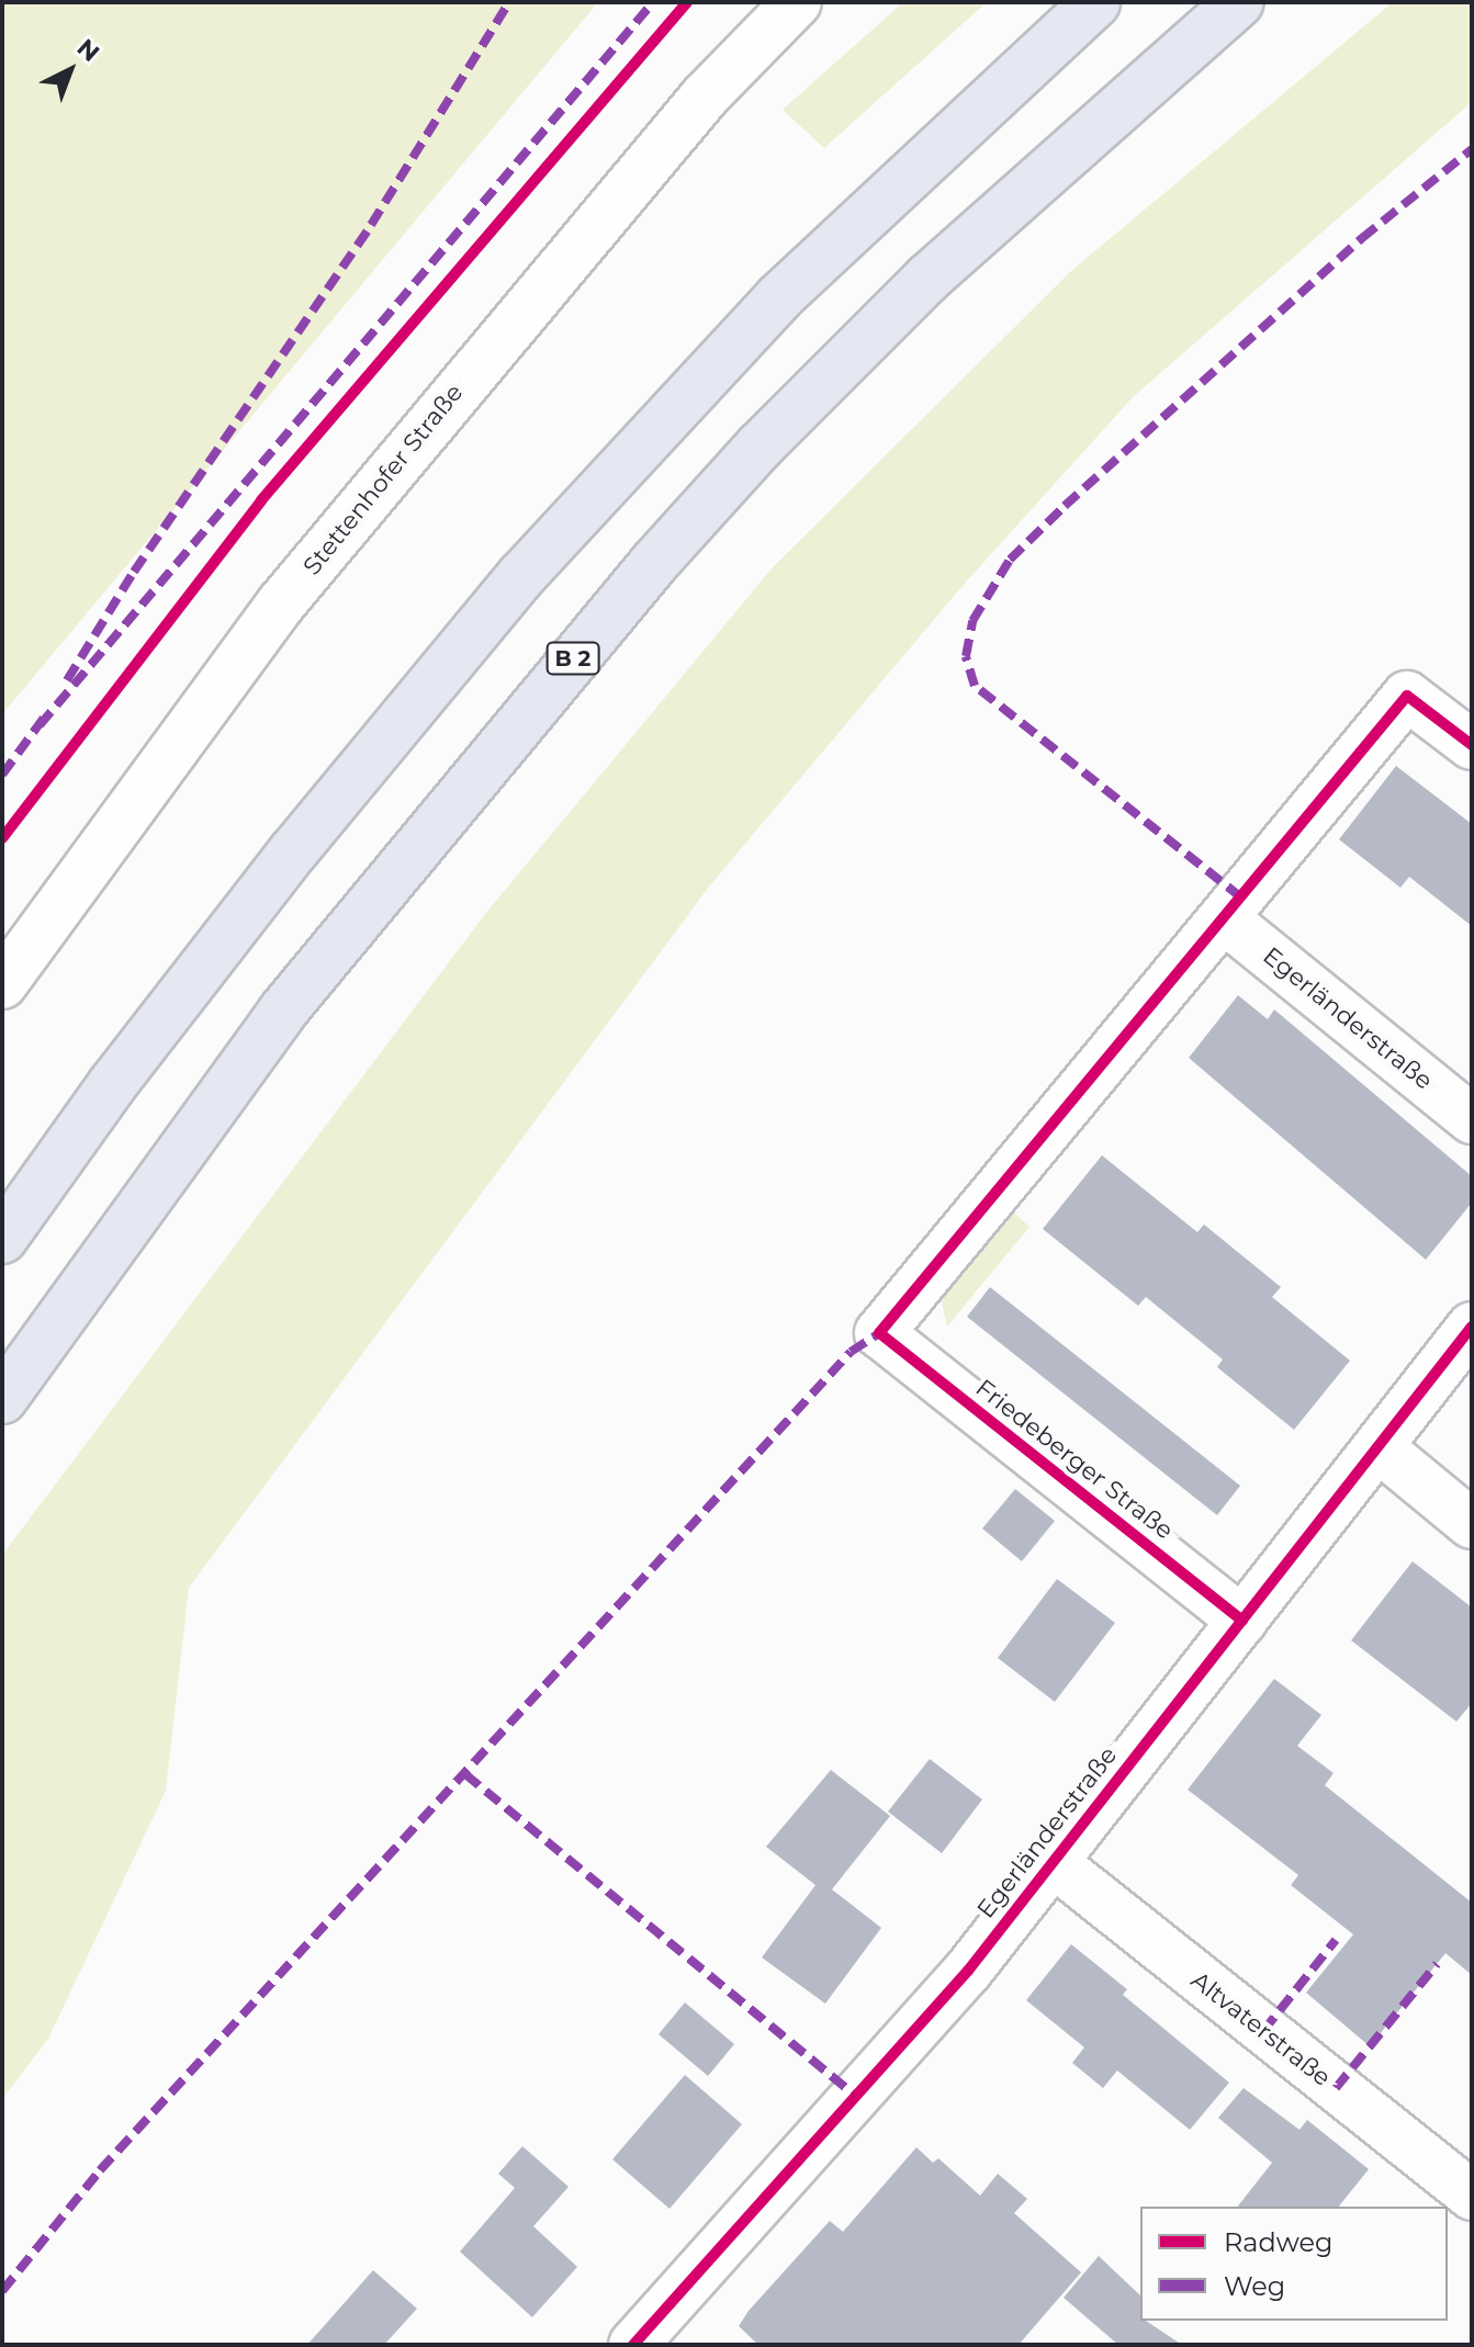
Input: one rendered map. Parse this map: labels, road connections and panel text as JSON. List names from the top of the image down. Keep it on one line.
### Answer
{"streets":{"highway":["B 2"],"street":["Stettenhofer Straße","Egerländerstraße","Friedeberger Straße","Altvaterstraße"]},"crossings":[["Egerländerstraße","Friedeberger Straße"],["Egerländerstraße","Altvaterstraße"]],"legend":["Radweg","Weg"],"north":"top right"}
